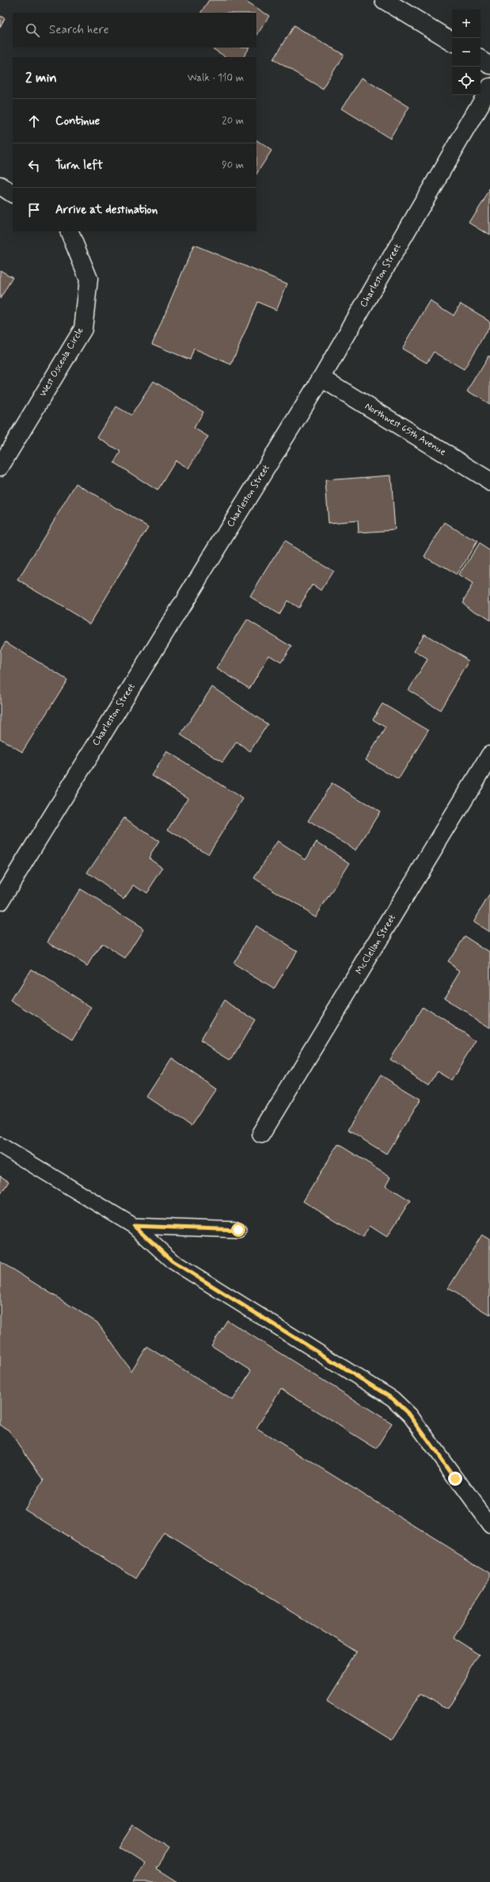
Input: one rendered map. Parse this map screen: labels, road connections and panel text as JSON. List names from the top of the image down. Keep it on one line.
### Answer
{"streets":{"street":["Charleston Street","West Osceola Circle","Northwest 65th Avenue","McClellan Street"]},"crossings":[["Charleston Street","Northwest 65th Avenue"]],"page":{"map_buttons":["+","−"],"search":"Search here","heading":["2 min","Walk · 110 m"],"list":[["Continue","20 m"],["Turn left","90 m"],"Arrive at destination"]}}
